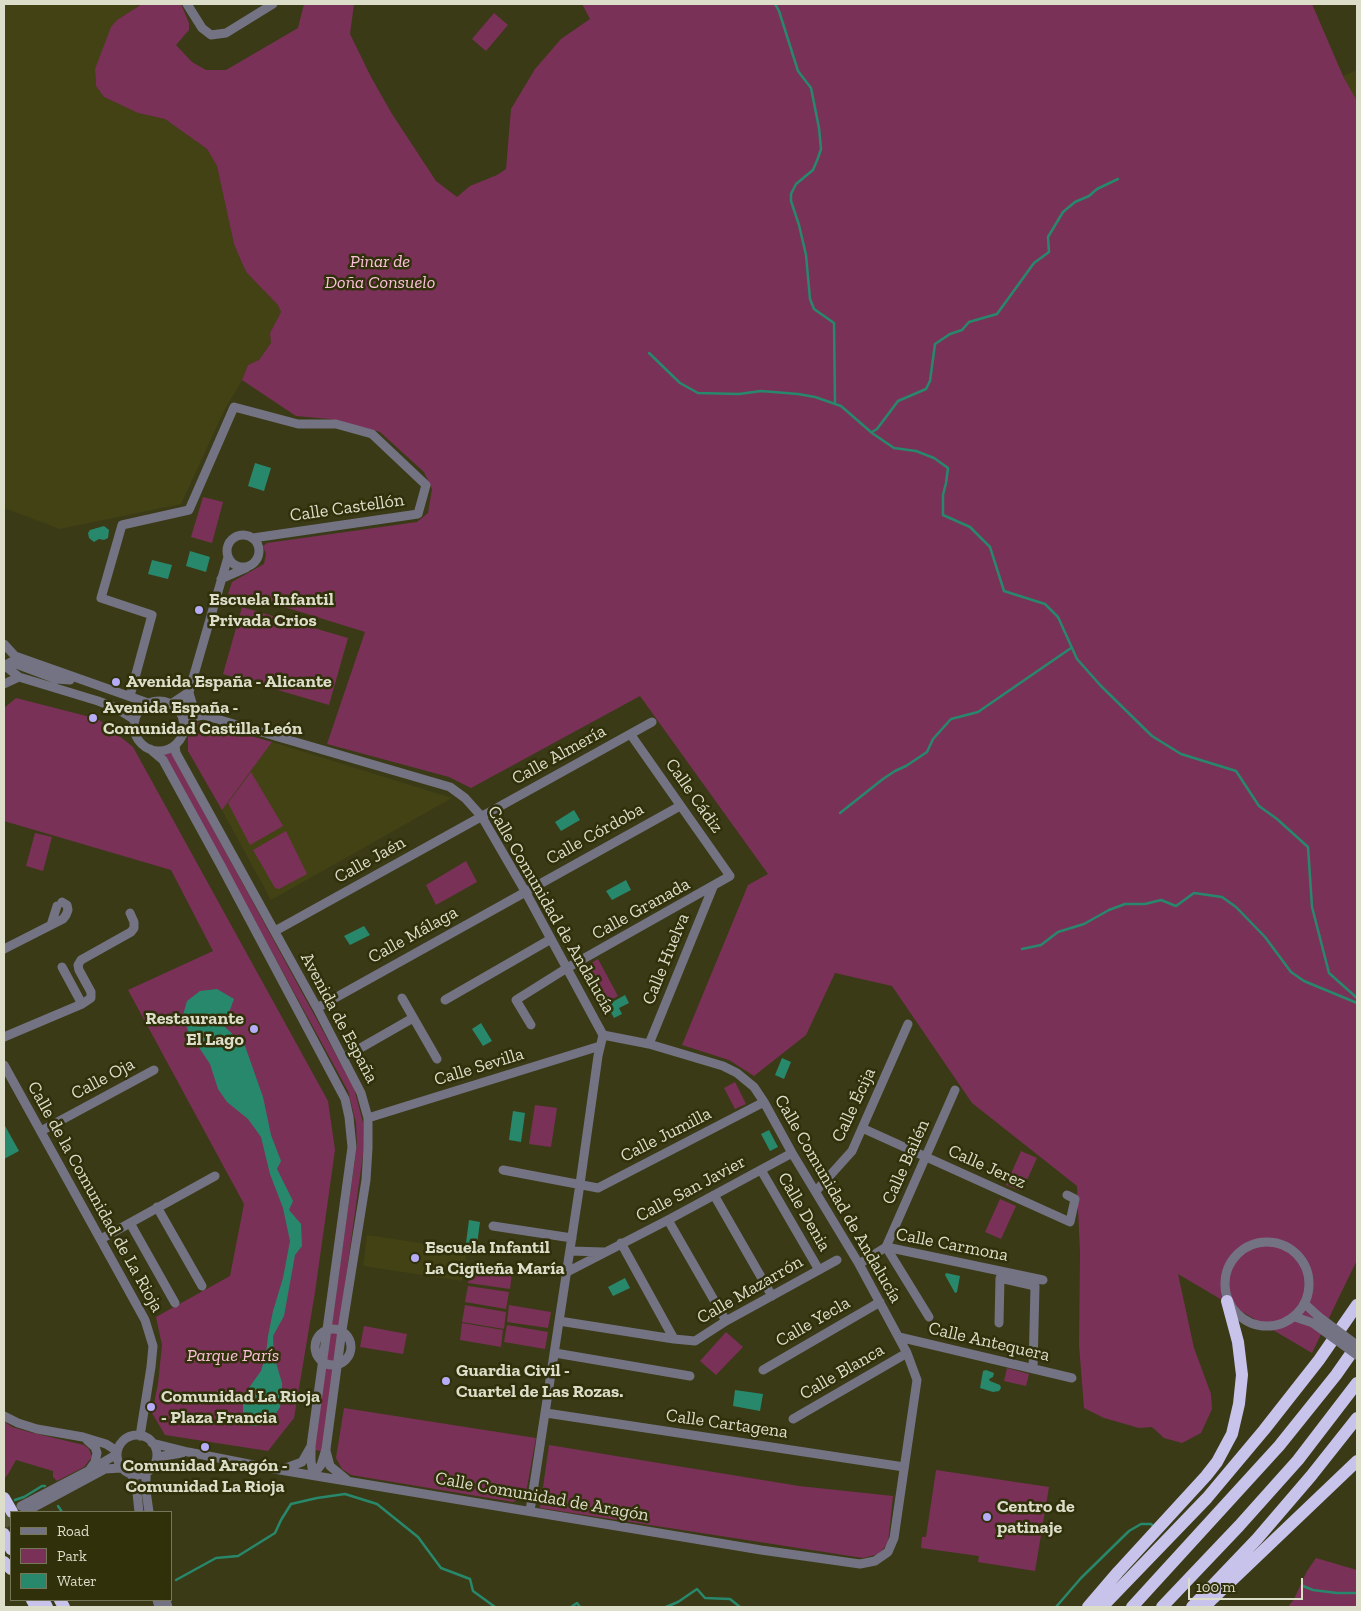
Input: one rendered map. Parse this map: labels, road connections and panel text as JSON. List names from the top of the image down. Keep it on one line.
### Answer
{"streets":{"street":["Calle Castellón","Calle Almería","Calle Cádiz","Calle Córdoba","Calle Jaén","Calle Granada","Calle Comunidad de Andalucía","Calle Málaga","Calle Huelva","Avenida de España","Calle Sevilla","Calle Oja","Calle Écija","Calle Jumilla","Calle Bailén","Calle Jerez","Calle San Javier","Calle de la Comunidad de La Rioja","Calle Denia","Calle Carmona","Calle Mazarrón","Calle Yecla","Calle Antequera","Calle Blanca","Calle Cartagena","Calle Comunidad de Aragón"]},"crossings":[["Calle Almería","Calle Cádiz"],["Calle Almería","Calle Jaén"],["Calle Almería","Calle Comunidad de Andalucía"],["Calle Cádiz","Calle Córdoba"],["Calle Cádiz","Calle Granada"],["Calle Córdoba","Calle Comunidad de Andalucía"],["Calle Córdoba","Calle Málaga"],["Calle Jaén","Calle Comunidad de Andalucía"],["Calle Jaén","Avenida de España"],["Calle Granada","Calle Comunidad de Andalucía"],["Calle Granada","Calle Huelva"],["Calle Comunidad de Andalucía","Calle Málaga"],["Calle Comunidad de Andalucía","Calle Huelva"],["Calle Comunidad de Andalucía","Calle Écija"],["Calle Comunidad de Andalucía","Calle Jumilla"],["Calle Comunidad de Andalucía","Calle San Javier"],["Calle Comunidad de Andalucía","Calle Carmona"],["Calle Comunidad de Andalucía","Calle Yecla"],["Calle Comunidad de Andalucía","Calle Antequera"],["Calle Comunidad de Andalucía","Calle Blanca"],["Calle Comunidad de Andalucía","Calle Cartagena"],["Calle Comunidad de Andalucía","Calle Comunidad de Aragón"],["Calle Málaga","Avenida de España"],["Avenida de España","Calle Sevilla"],["Avenida de España","Calle Comunidad de Aragón"],["Calle Oja","Calle de la Comunidad de La Rioja"],["Calle Écija","Calle Jerez"],["Calle Bailén","Calle Jerez"],["Calle Bailén","Calle Carmona"],["Calle San Javier","Calle Denia"],["Calle de la Comunidad de La Rioja","Calle Comunidad de Aragón"],["Calle Denia","Calle Mazarrón"]],"parks":["Pinar de Doña Consuelo","Parque París"],"places":["Escuela Infantil Privada Crios","Avenida España - Alicante","Avenida España - Comunidad Castilla León","Restaurante El Lago","Escuela Infantil La Cigüeña María","Guardia Civil - Cuartel de Las Rozas.","Comunidad La Rioja - Plaza Francia","Comunidad Aragón - Comunidad La Rioja","Centro de patinaje"],"legend":["Road","Park","Water"],"scale_bar":"100 m"}
